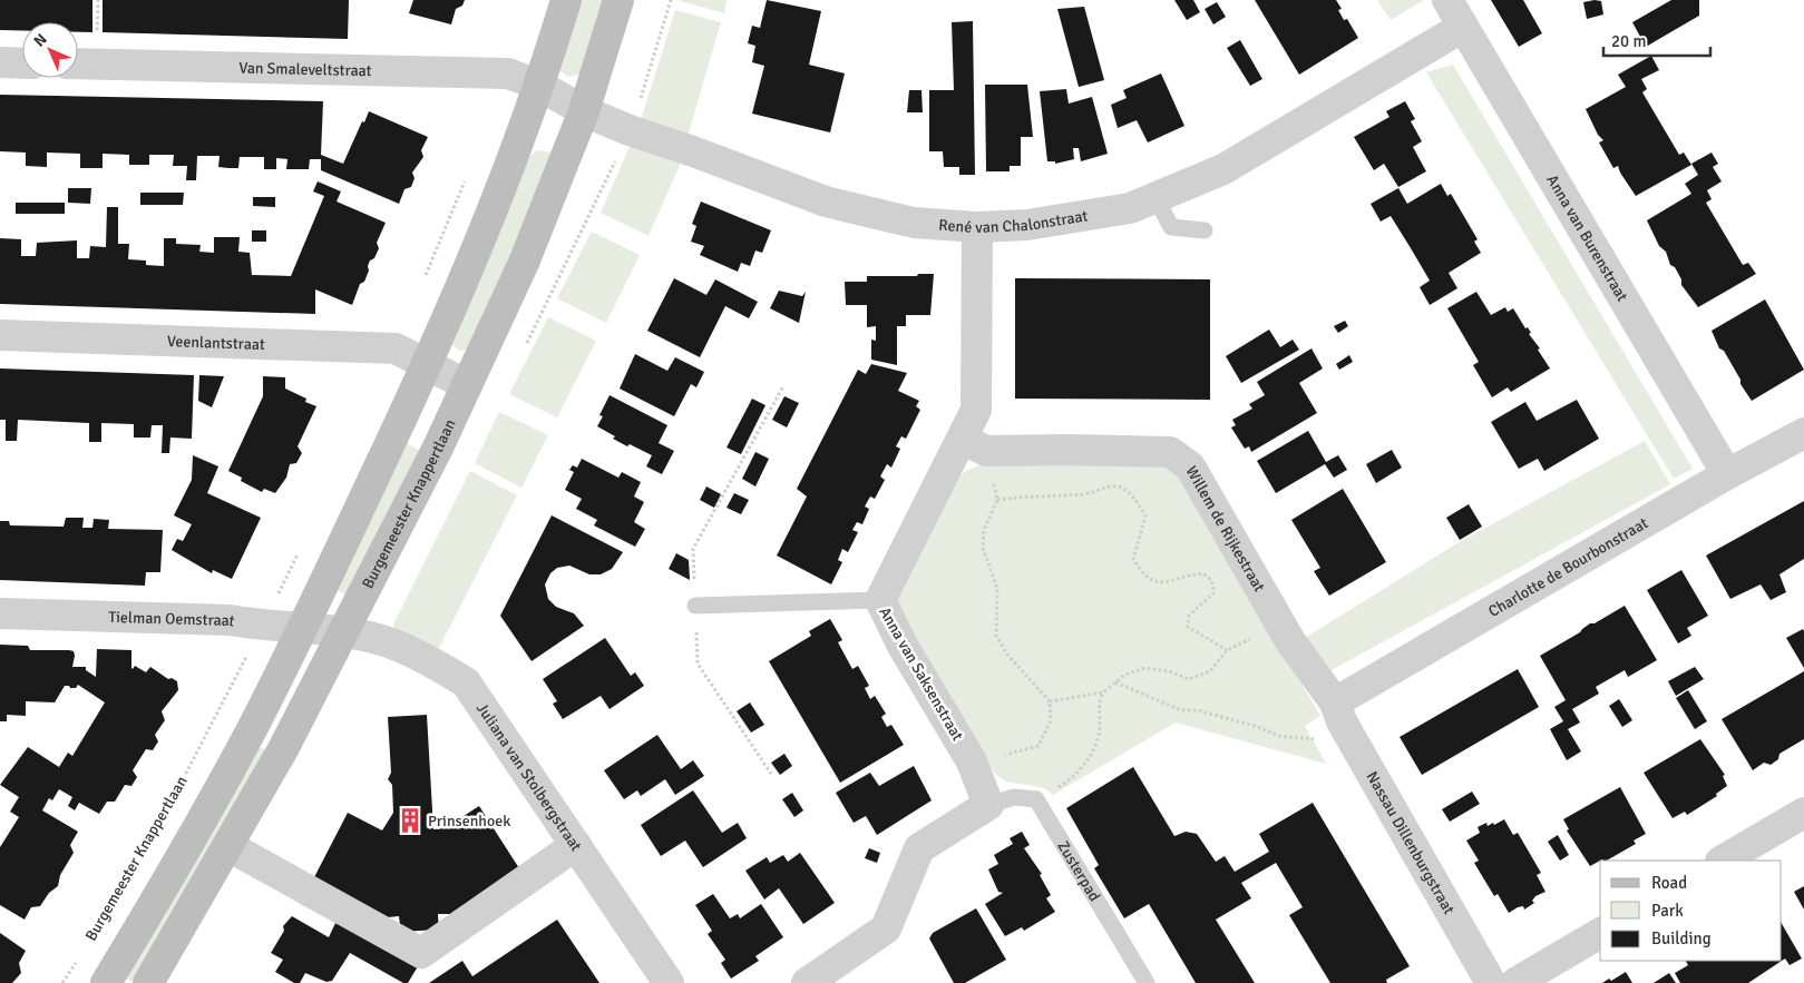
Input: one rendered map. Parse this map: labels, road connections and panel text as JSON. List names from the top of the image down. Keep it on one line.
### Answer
{"streets":{"main road":["Burgemeester Knappertlaan"],"street":["Van Smaleveltstraat","René van Chalonstraat","Anna van Burenstraat","Veenlantstraat","Willem de Rijkestraat","Charlotte de Bourbonstraat","Tielman Oemstraat","Anna van Saksenstraat","Juliana van Stolbergstraat","Nassau Dillenburgstraat"],"lane":["Zusterpad"]},"crossings":[["Van Smaleveltstraat","René van Chalonstraat"],["René van Chalonstraat","Anna van Burenstraat"],["René van Chalonstraat","Burgemeester Knappertlaan"],["René van Chalonstraat","Anna van Saksenstraat"],["Anna van Burenstraat","Charlotte de Bourbonstraat"],["Burgemeester Knappertlaan","Tielman Oemstraat"],["Burgemeester Knappertlaan","Juliana van Stolbergstraat"],["Willem de Rijkestraat","Charlotte de Bourbonstraat"],["Willem de Rijkestraat","Anna van Saksenstraat"],["Willem de Rijkestraat","Nassau Dillenburgstraat"],["Charlotte de Bourbonstraat","Nassau Dillenburgstraat"],["Tielman Oemstraat","Juliana van Stolbergstraat"]],"places":{"building":["Prinsenhoek"]},"legend":["Road","Park","Building"],"scale_bar":"20 m","north":"top left"}
